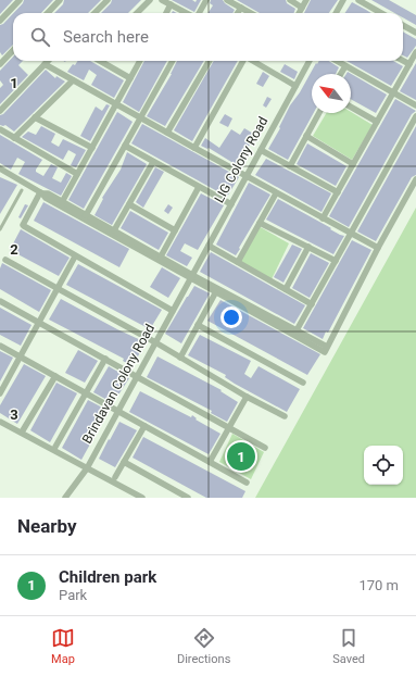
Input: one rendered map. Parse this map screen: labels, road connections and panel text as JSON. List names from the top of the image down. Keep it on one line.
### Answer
{"streets":{"street":["LIG Colony Road","Brindavan Colony Road"]},"crossings":[["LIG Colony Road","Brindavan Colony Road"]],"north":"top left","page":{"search":"Search here","pins":"1","heading":"Nearby","list":[{"mark":"1","name":"Children park","note":"Park","value":"170 m"}],"nav":["Map","Directions","Saved"]},"grid":{"rows":["1","2","3"]}}
